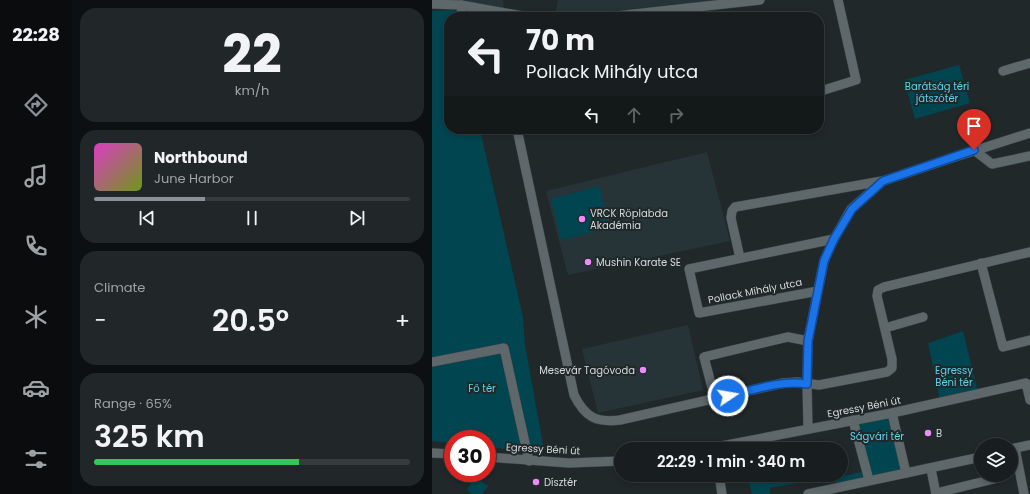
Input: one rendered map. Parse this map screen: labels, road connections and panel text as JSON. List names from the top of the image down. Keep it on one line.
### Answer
{"streets":{"street":["Pollack Mihály utca","Egressy Béni út"]},"parks":["Barátság téri játszótér","Egressy Béni tér","Fő tér","Ságvári tér"],"places":["VRCK Röplabda Akadémia","Mushin Karate SE","Mesevár Tagóvoda","B","Dísztér"],"page":{"tabs":"22:28","tile":[["22","km/h"],"Climate",["Range · 65%","325 km"]],"turn":["70 m","Pollack Mihály utca"],"song":["Northbound","June Harbor"],"heat":["−","20.5°","+"],"limit":"30","trip":"22:29 · 1 min · 340 m"}}
